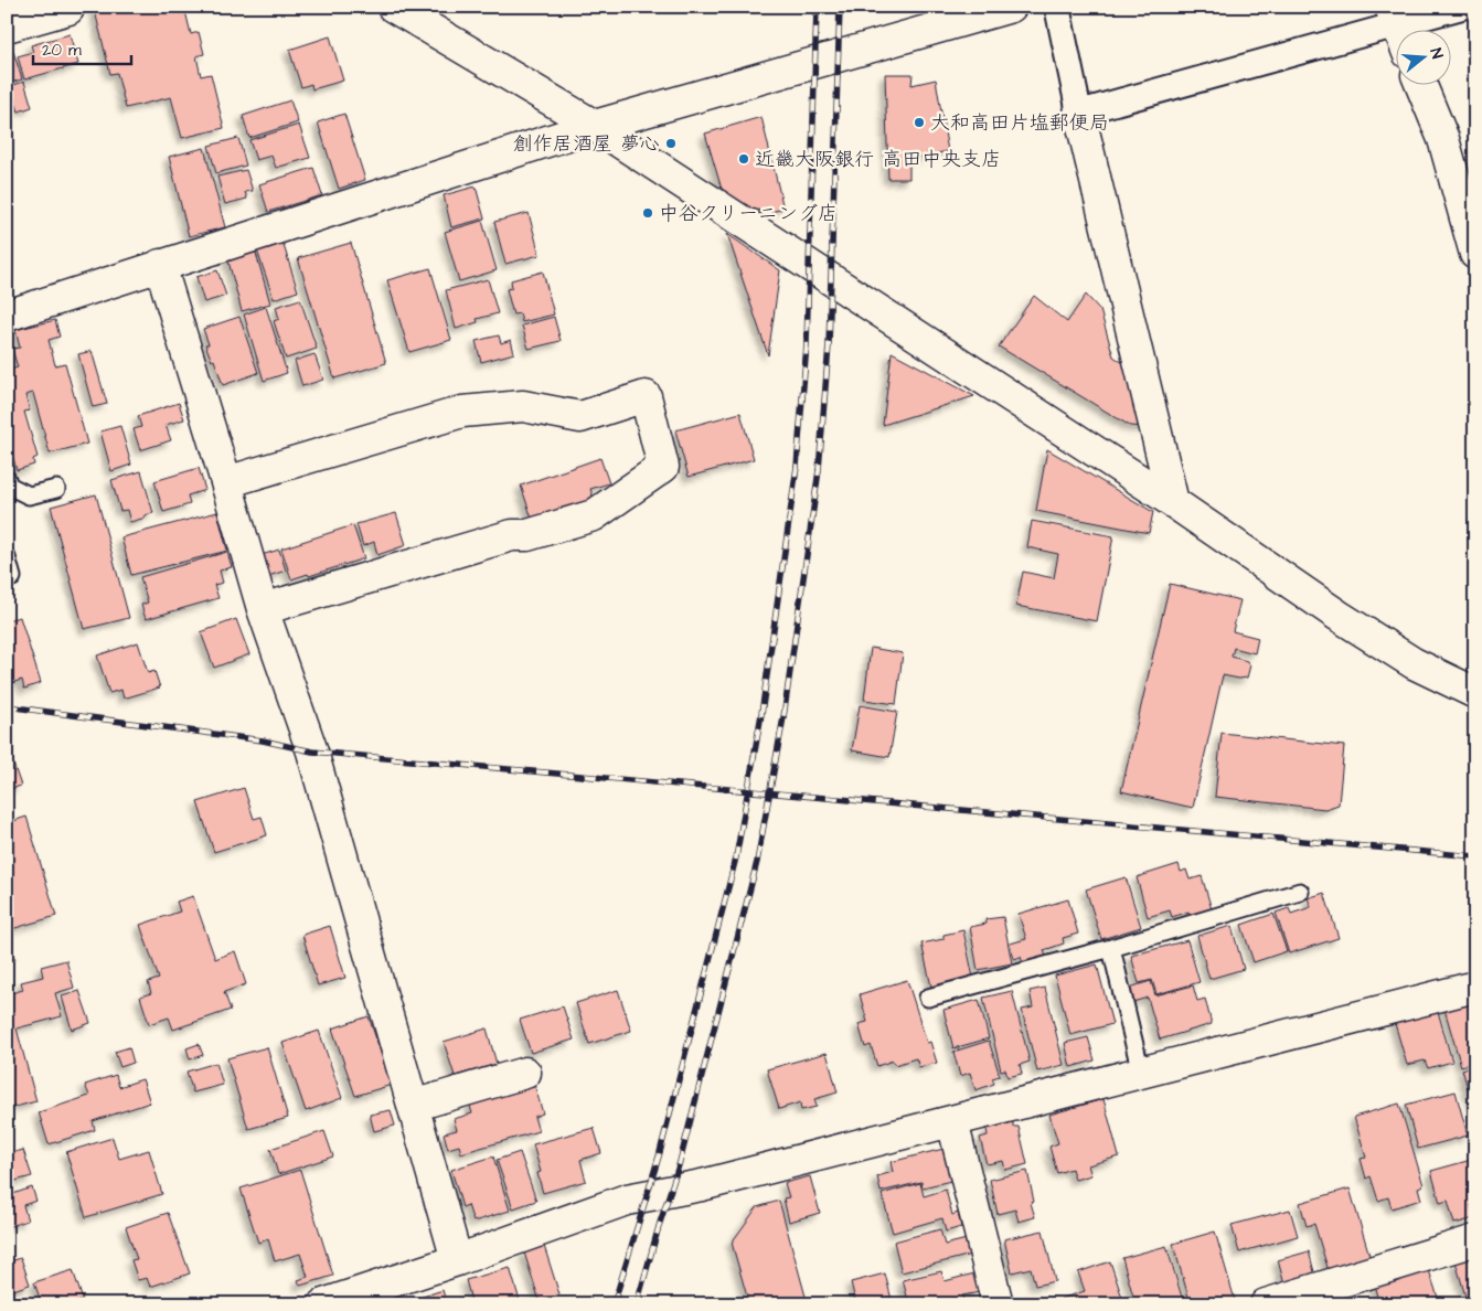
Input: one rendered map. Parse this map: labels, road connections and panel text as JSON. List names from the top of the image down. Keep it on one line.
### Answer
{"places":["大和高田片塩郵便局","創作居酒屋 夢心","近畿大阪銀行 高田中央支店","中谷クリーニング店"],"scale_bar":"20 m","north":"right"}
